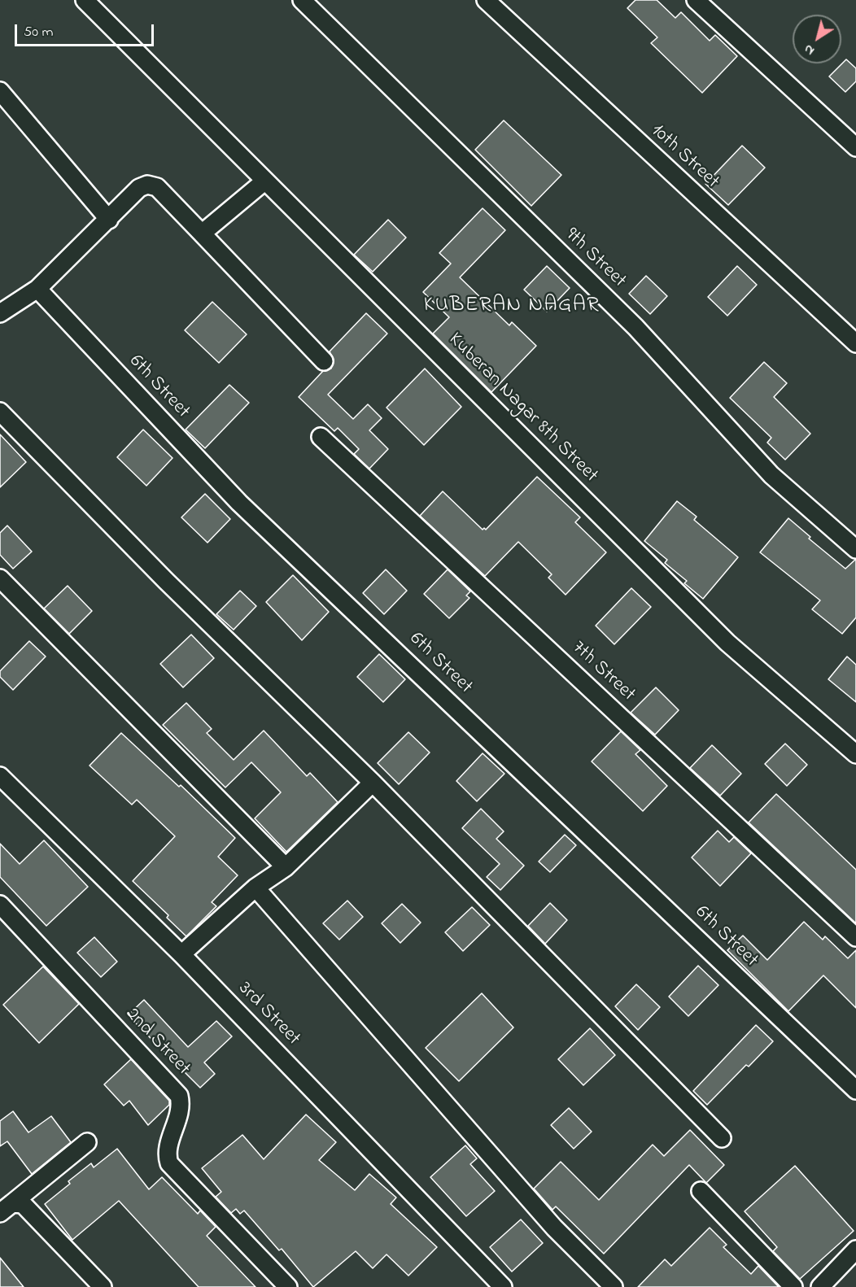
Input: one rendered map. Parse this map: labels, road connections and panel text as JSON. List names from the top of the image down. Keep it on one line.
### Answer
{"streets":{"street":["10th Street","9th Street","6th Street","Kuberan Nagar 8th Street","7th Street","3rd Street","2nd Street"]},"districts":["KUBERAN NAGAR"],"scale_bar":"50 m","north":"bottom left"}
